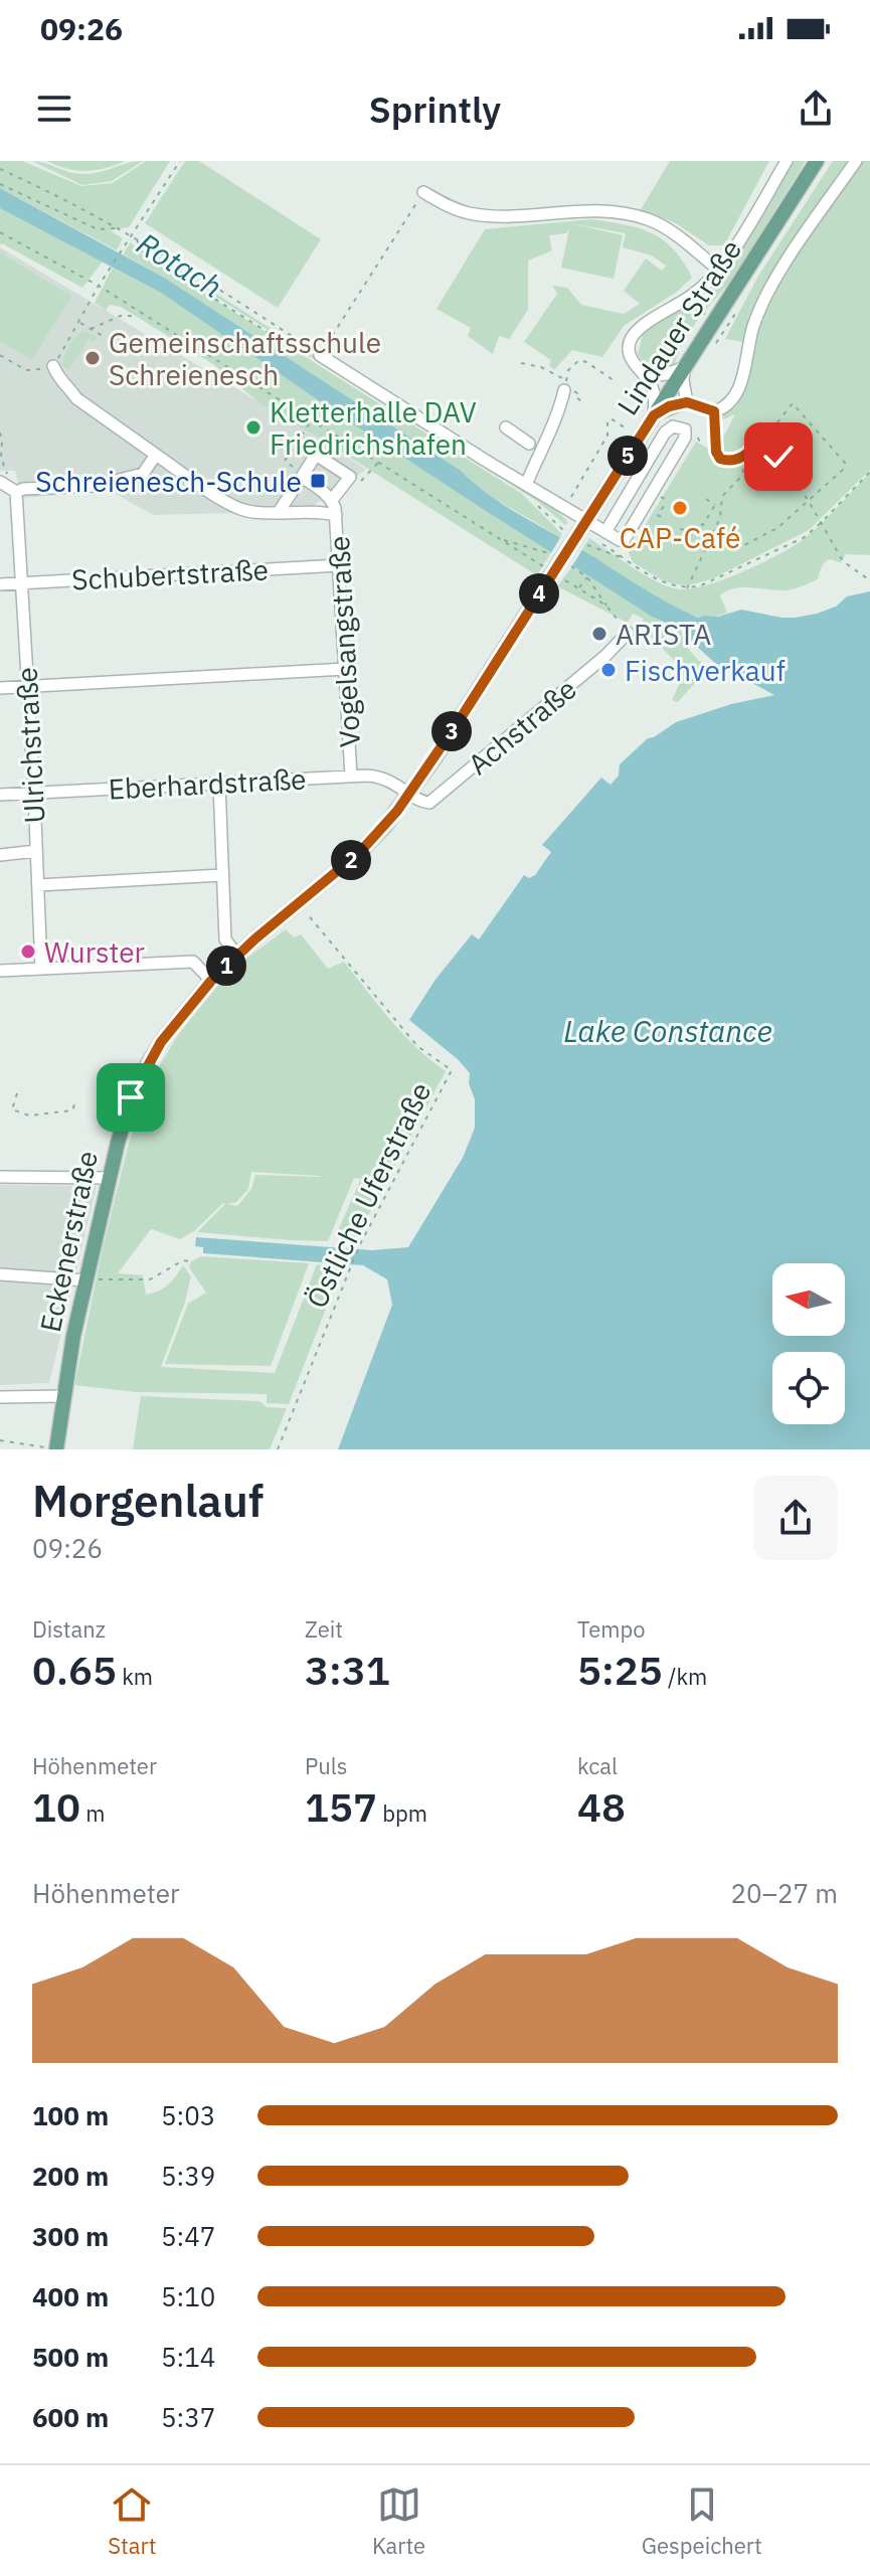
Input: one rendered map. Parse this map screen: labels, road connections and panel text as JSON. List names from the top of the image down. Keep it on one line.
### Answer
{"streets":{"main road":["Lindauer Straße","Eckenerstraße"],"street":["Schubertstraße","Vogelsangstraße","Achstraße","Ulrichstraße","Eberhardstraße"],"path":["Östliche Uferstraße"]},"crossings":[["Lindauer Straße","Eckenerstraße"],["Schubertstraße","Vogelsangstraße"],["Schubertstraße","Ulrichstraße"],["Vogelsangstraße","Eberhardstraße"],["Achstraße","Eberhardstraße"],["Achstraße","Eckenerstraße"],["Ulrichstraße","Eberhardstraße"],["Eberhardstraße","Eckenerstraße"]],"water":["Rotach","Lake Constance"],"places":{"other":["Gemeinschaftsschule Schreienesch","Kletterhalle DAV Friedrichshafen","CAP-Café","ARISTA","Fischverkauf","Wurster"],"transit":["Schreienesch-Schule"]},"north":"left","page":{"status":"09:26","header":"Sprintly","pins":["5","4","3","2","1"],"heading":["Morgenlauf","09:26"],"stats":[["Distanz","0.65 km"],["Zeit","3:31"],["Tempo","5:25 /km"],["Höhenmeter","10 m"],["Puls","157 bpm"],["kcal","48"]],"chart":["Höhenmeter","20–27 m"],"list":[{"name":"100 m","note":"5:03"},{"name":"200 m","note":"5:39"},{"name":"300 m","note":"5:47"},{"name":"400 m","note":"5:10"},{"name":"500 m","note":"5:14"},{"name":"600 m","note":"5:37"}],"tabs":["Start","Karte","Gespeichert"]}}
